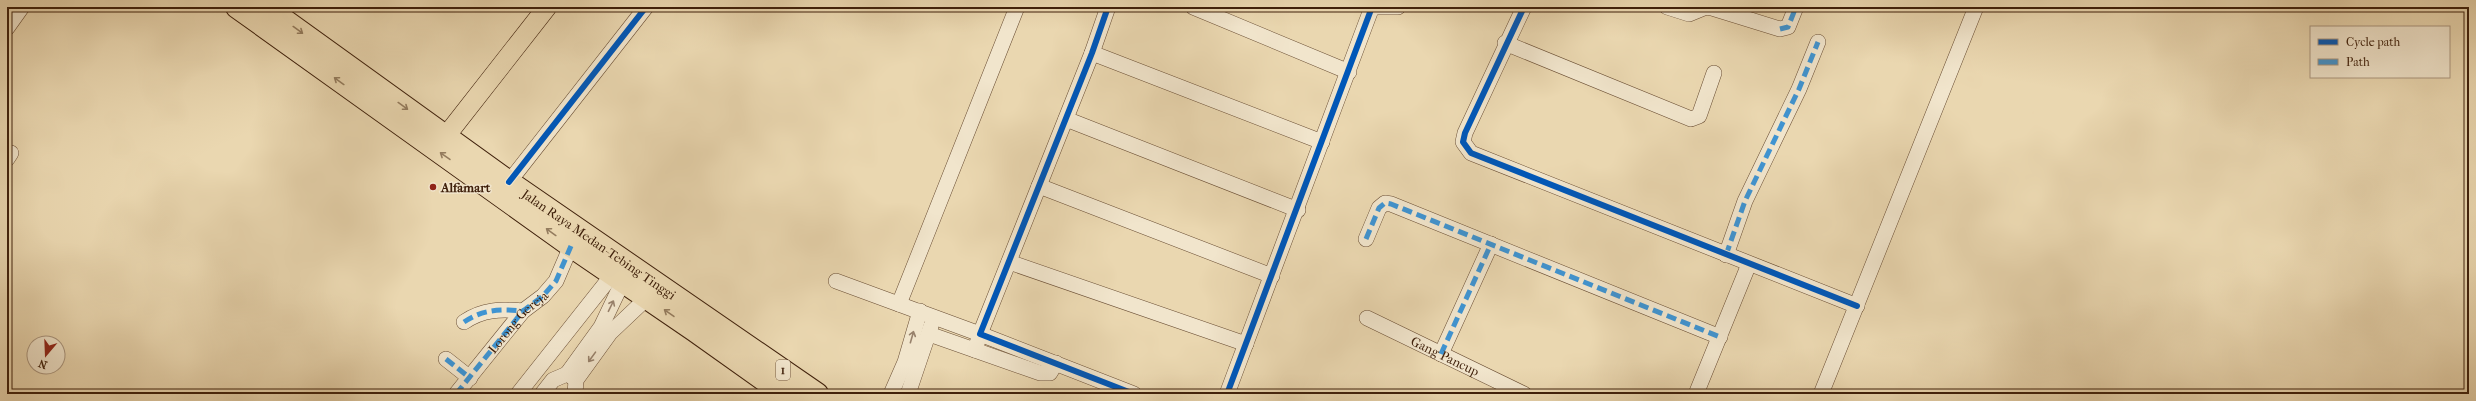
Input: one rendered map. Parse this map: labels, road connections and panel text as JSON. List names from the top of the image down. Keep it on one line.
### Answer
{"streets":{"highway":["Jalan Raya Medan-Tebing Tinggi","1"],"street":["Lorong Gereja","Gang Pancup"]},"crossings":[["Jalan Raya Medan-Tebing Tinggi","Lorong Gereja"]],"places":["Alfamart"],"legend":["Cycle path","Path"],"north":"bottom"}
